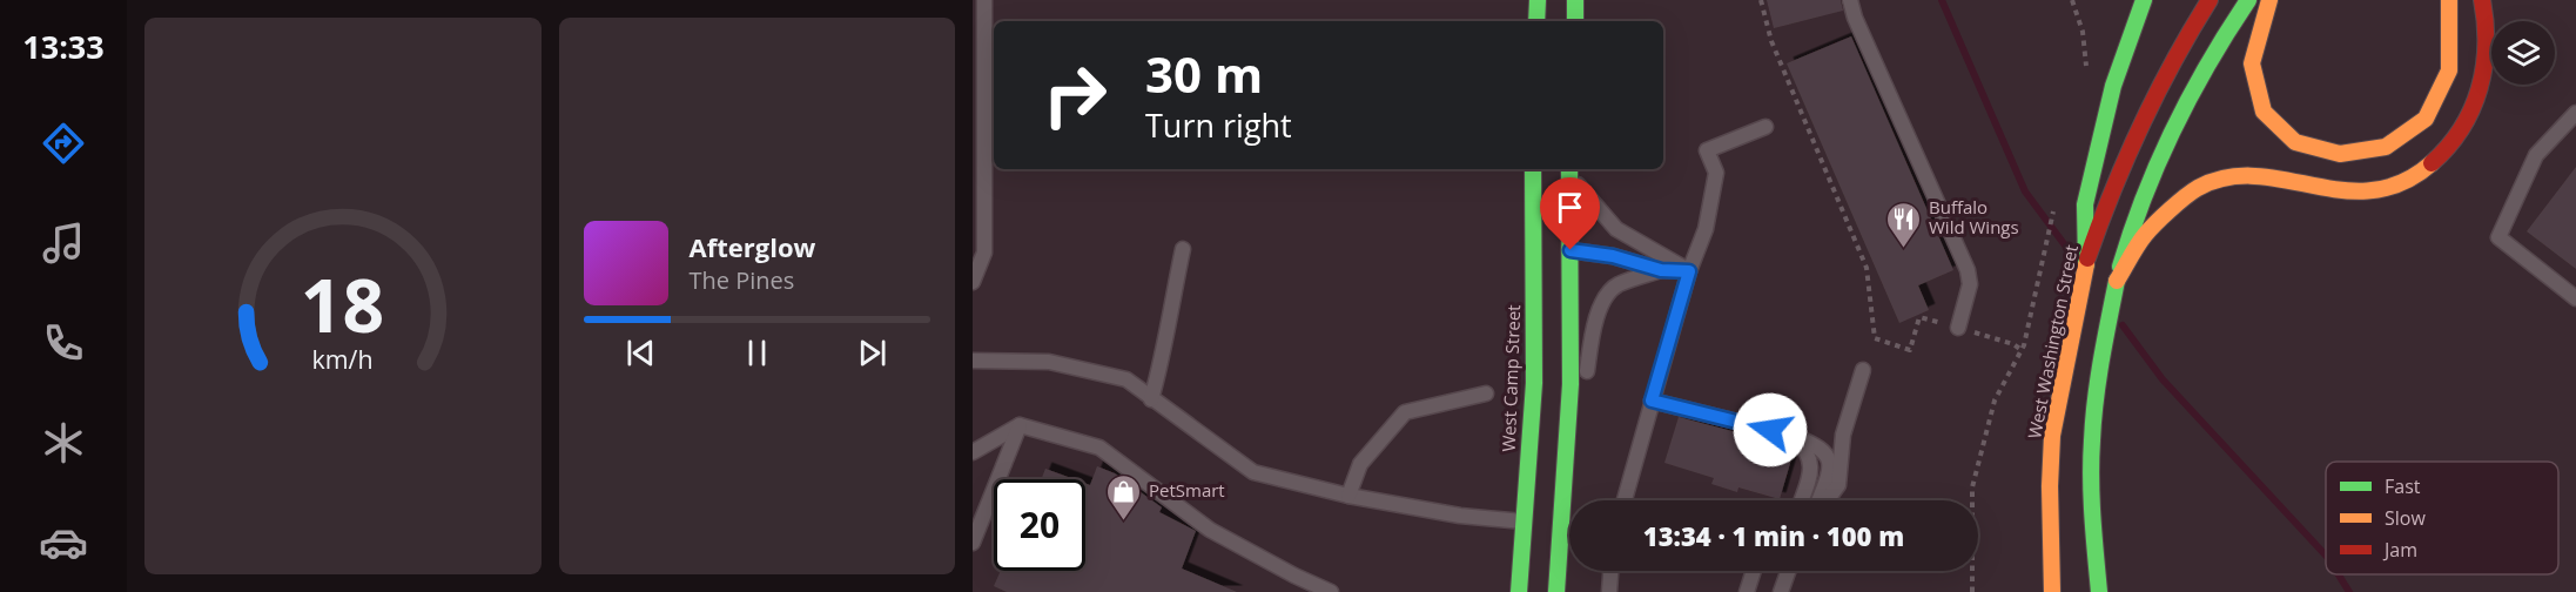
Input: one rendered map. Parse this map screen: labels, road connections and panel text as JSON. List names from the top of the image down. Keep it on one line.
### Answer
{"streets":{"main road":["West Washington Street","West Camp Street"]},"places":{"restaurant":["Buffalo Wild Wings"],"shop":["PetSmart"]},"legend":["Fast","Slow","Jam"],"page":{"tabs":"13:33","turn":["30 m","Turn right"],"song":["Afterglow","The Pines"],"limit":"20","trip":"13:34 · 1 min · 100 m","gauge":["18","km/h"]}}
